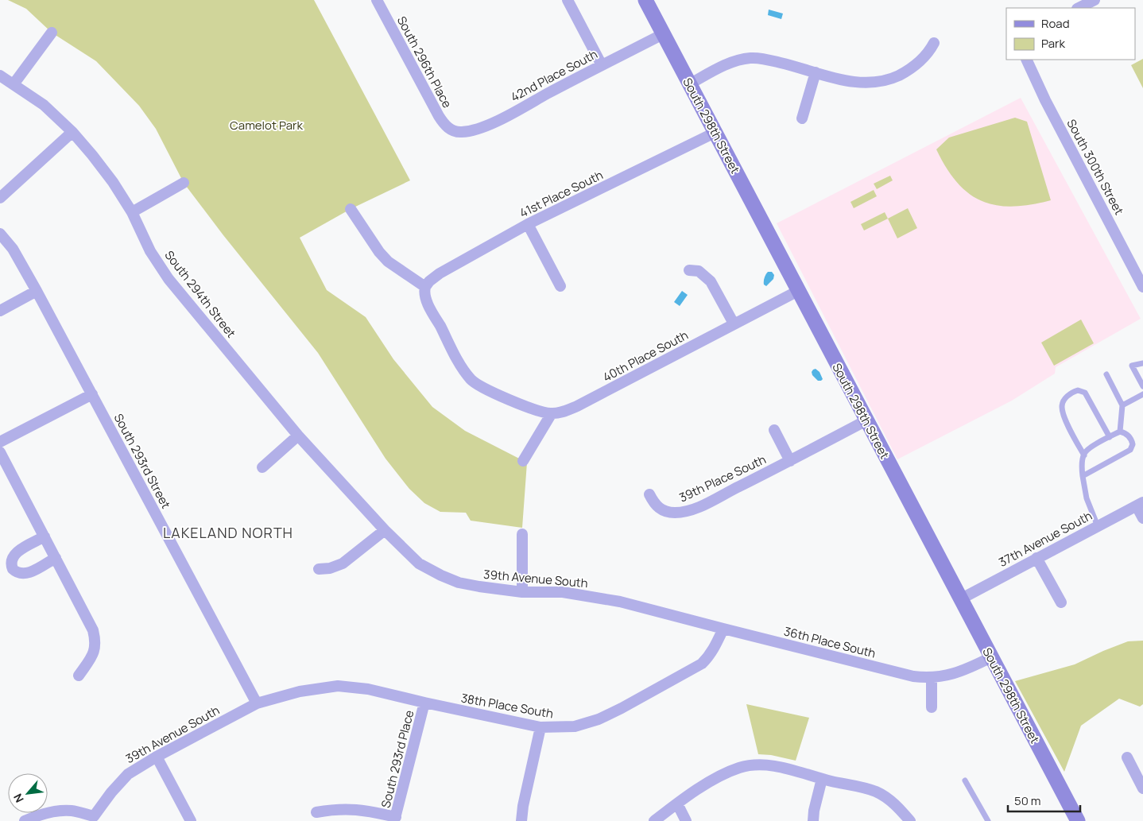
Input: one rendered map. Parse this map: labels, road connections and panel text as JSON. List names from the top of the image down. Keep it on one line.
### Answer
{"streets":{"street":["South 296th Place","42nd Place South","South 298th Street","South 300th Street","41st Place South","South 294th Street","40th Place South","South 293rd Street","39th Place South","37th Avenue South","39th Avenue South","36th Place South","38th Place South","South 293rd Place"]},"crossings":[["South 296th Place","42nd Place South"],["42nd Place South","South 298th Street"],["South 298th Street","41st Place South"],["South 298th Street","40th Place South"],["South 298th Street","39th Place South"],["South 298th Street","37th Avenue South"],["South 298th Street","36th Place South"],["South 294th Street","39th Avenue South"],["South 293rd Street","39th Avenue South"],["South 293rd Street","38th Place South"],["39th Avenue South","36th Place South"],["39th Avenue South","38th Place South"],["36th Place South","38th Place South"],["38th Place South","South 293rd Place"]],"districts":["LAKELAND NORTH"],"parks":["Camelot Park"],"legend":["Road","Park"],"scale_bar":"50 m","north":"bottom left"}
